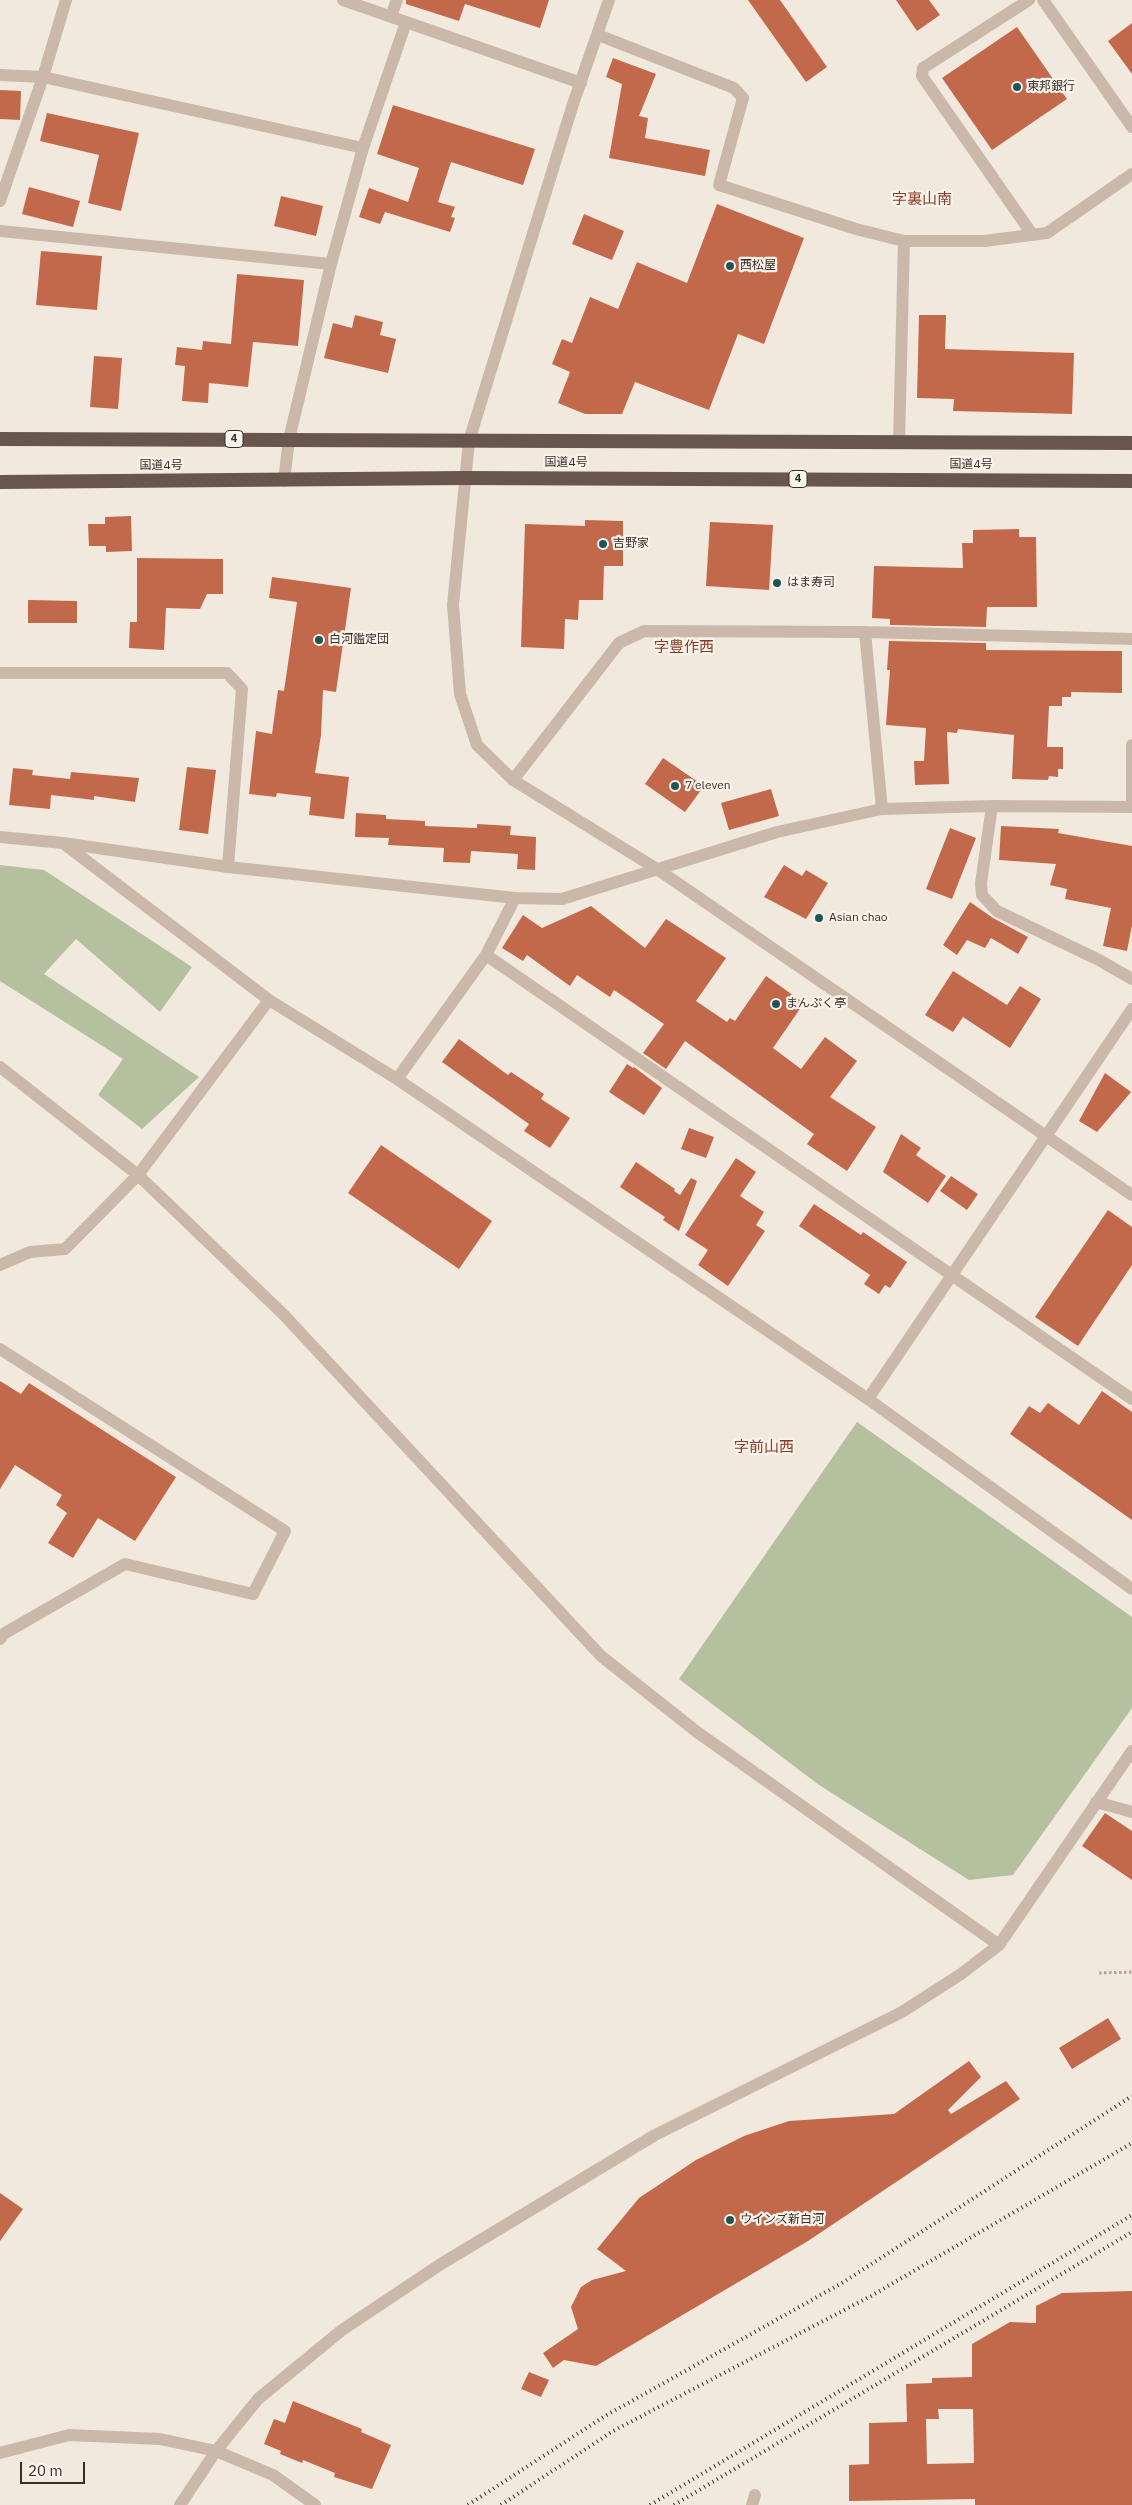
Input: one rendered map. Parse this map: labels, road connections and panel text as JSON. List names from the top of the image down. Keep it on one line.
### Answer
{"streets":{"highway":["4","国道4号"]},"districts":["字裏山南","字豊作西","字前山西"],"places":["東邦銀行","西松屋","吉野家","はま寿司","白河鑑定団","7 eleven","Asian chao","まんぷく亭","ウインズ新白河"],"scale_bar":"20 m"}
